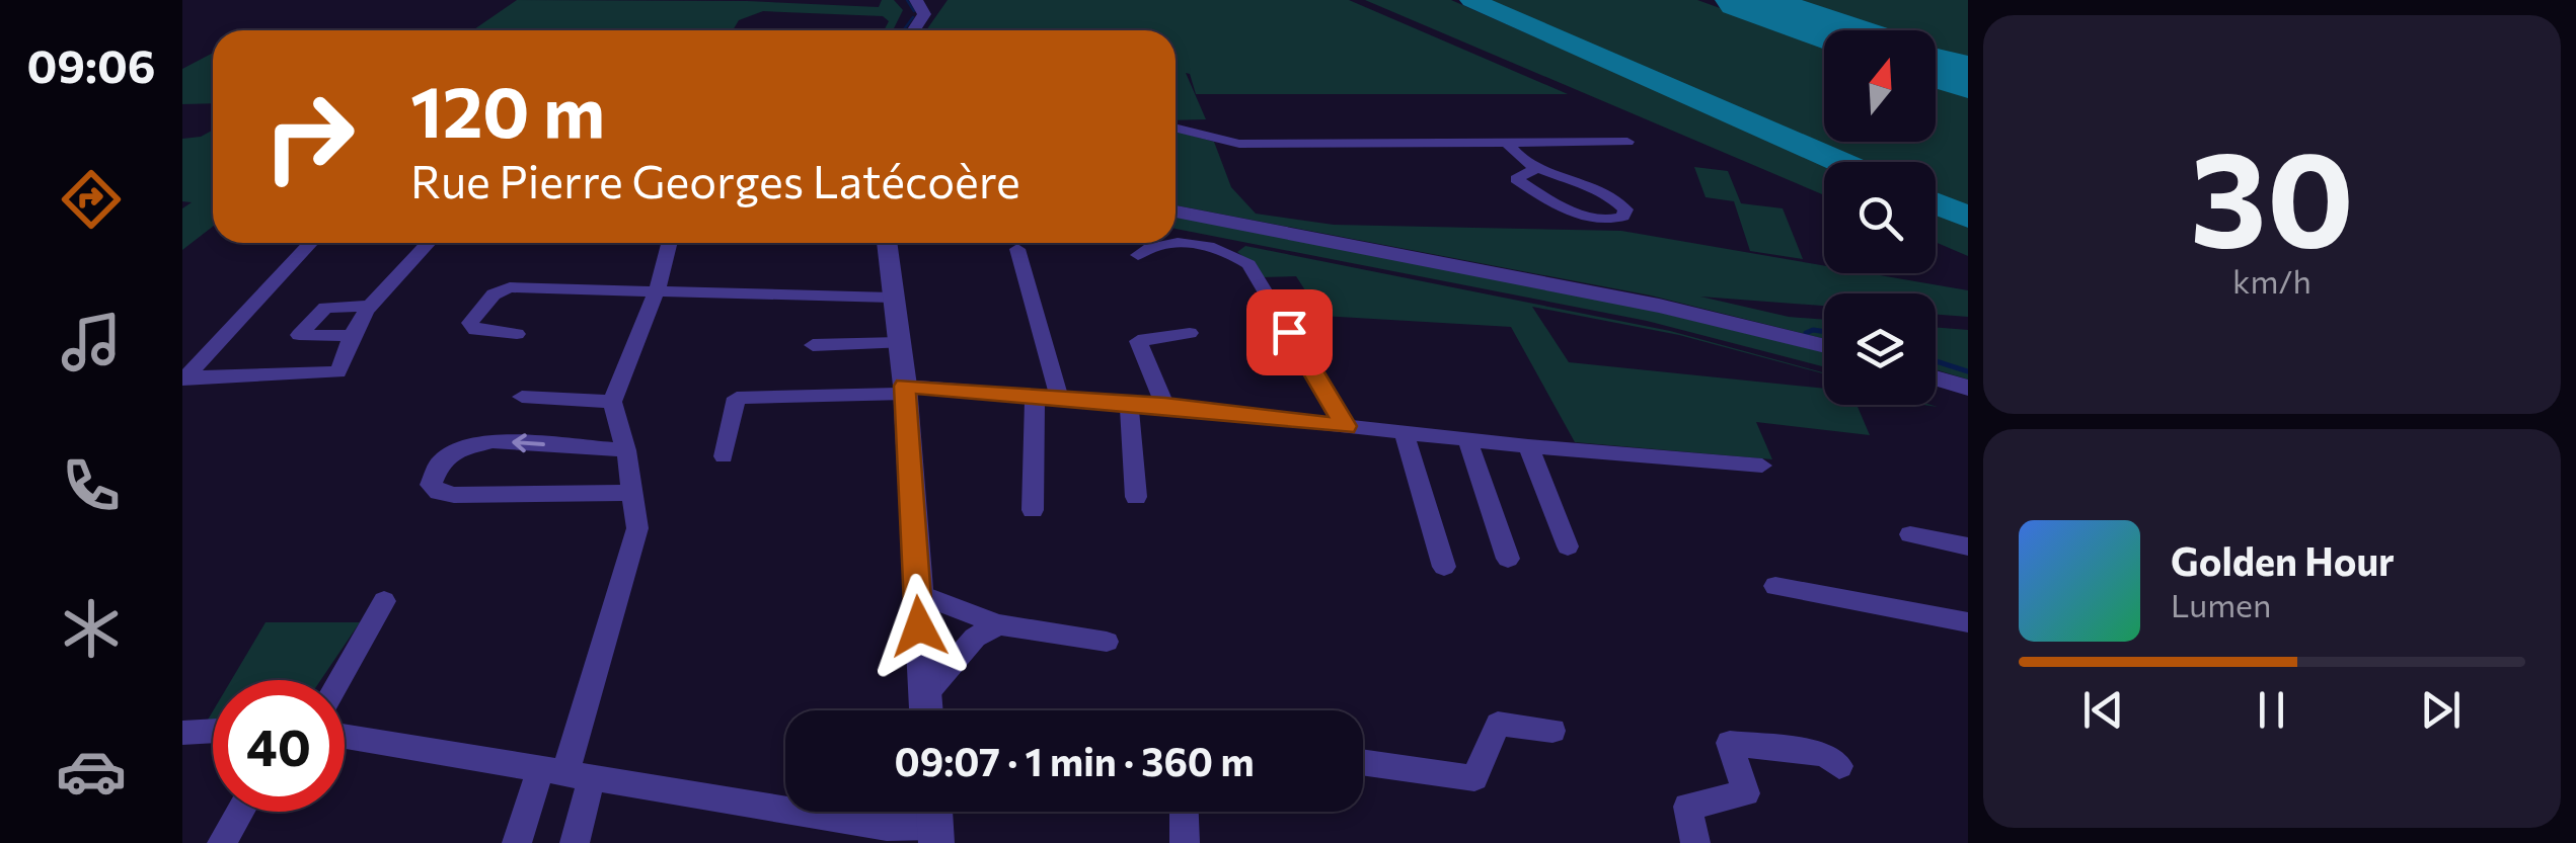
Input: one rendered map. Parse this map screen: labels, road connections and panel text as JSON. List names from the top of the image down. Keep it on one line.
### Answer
{"north":"top","page":{"tabs":"09:06","tile":["30","km/h"],"turn":["120 m","Rue Pierre Georges Latécoère"],"song":["Golden Hour","Lumen"],"limit":"40","trip":"09:07 · 1 min · 360 m"}}
